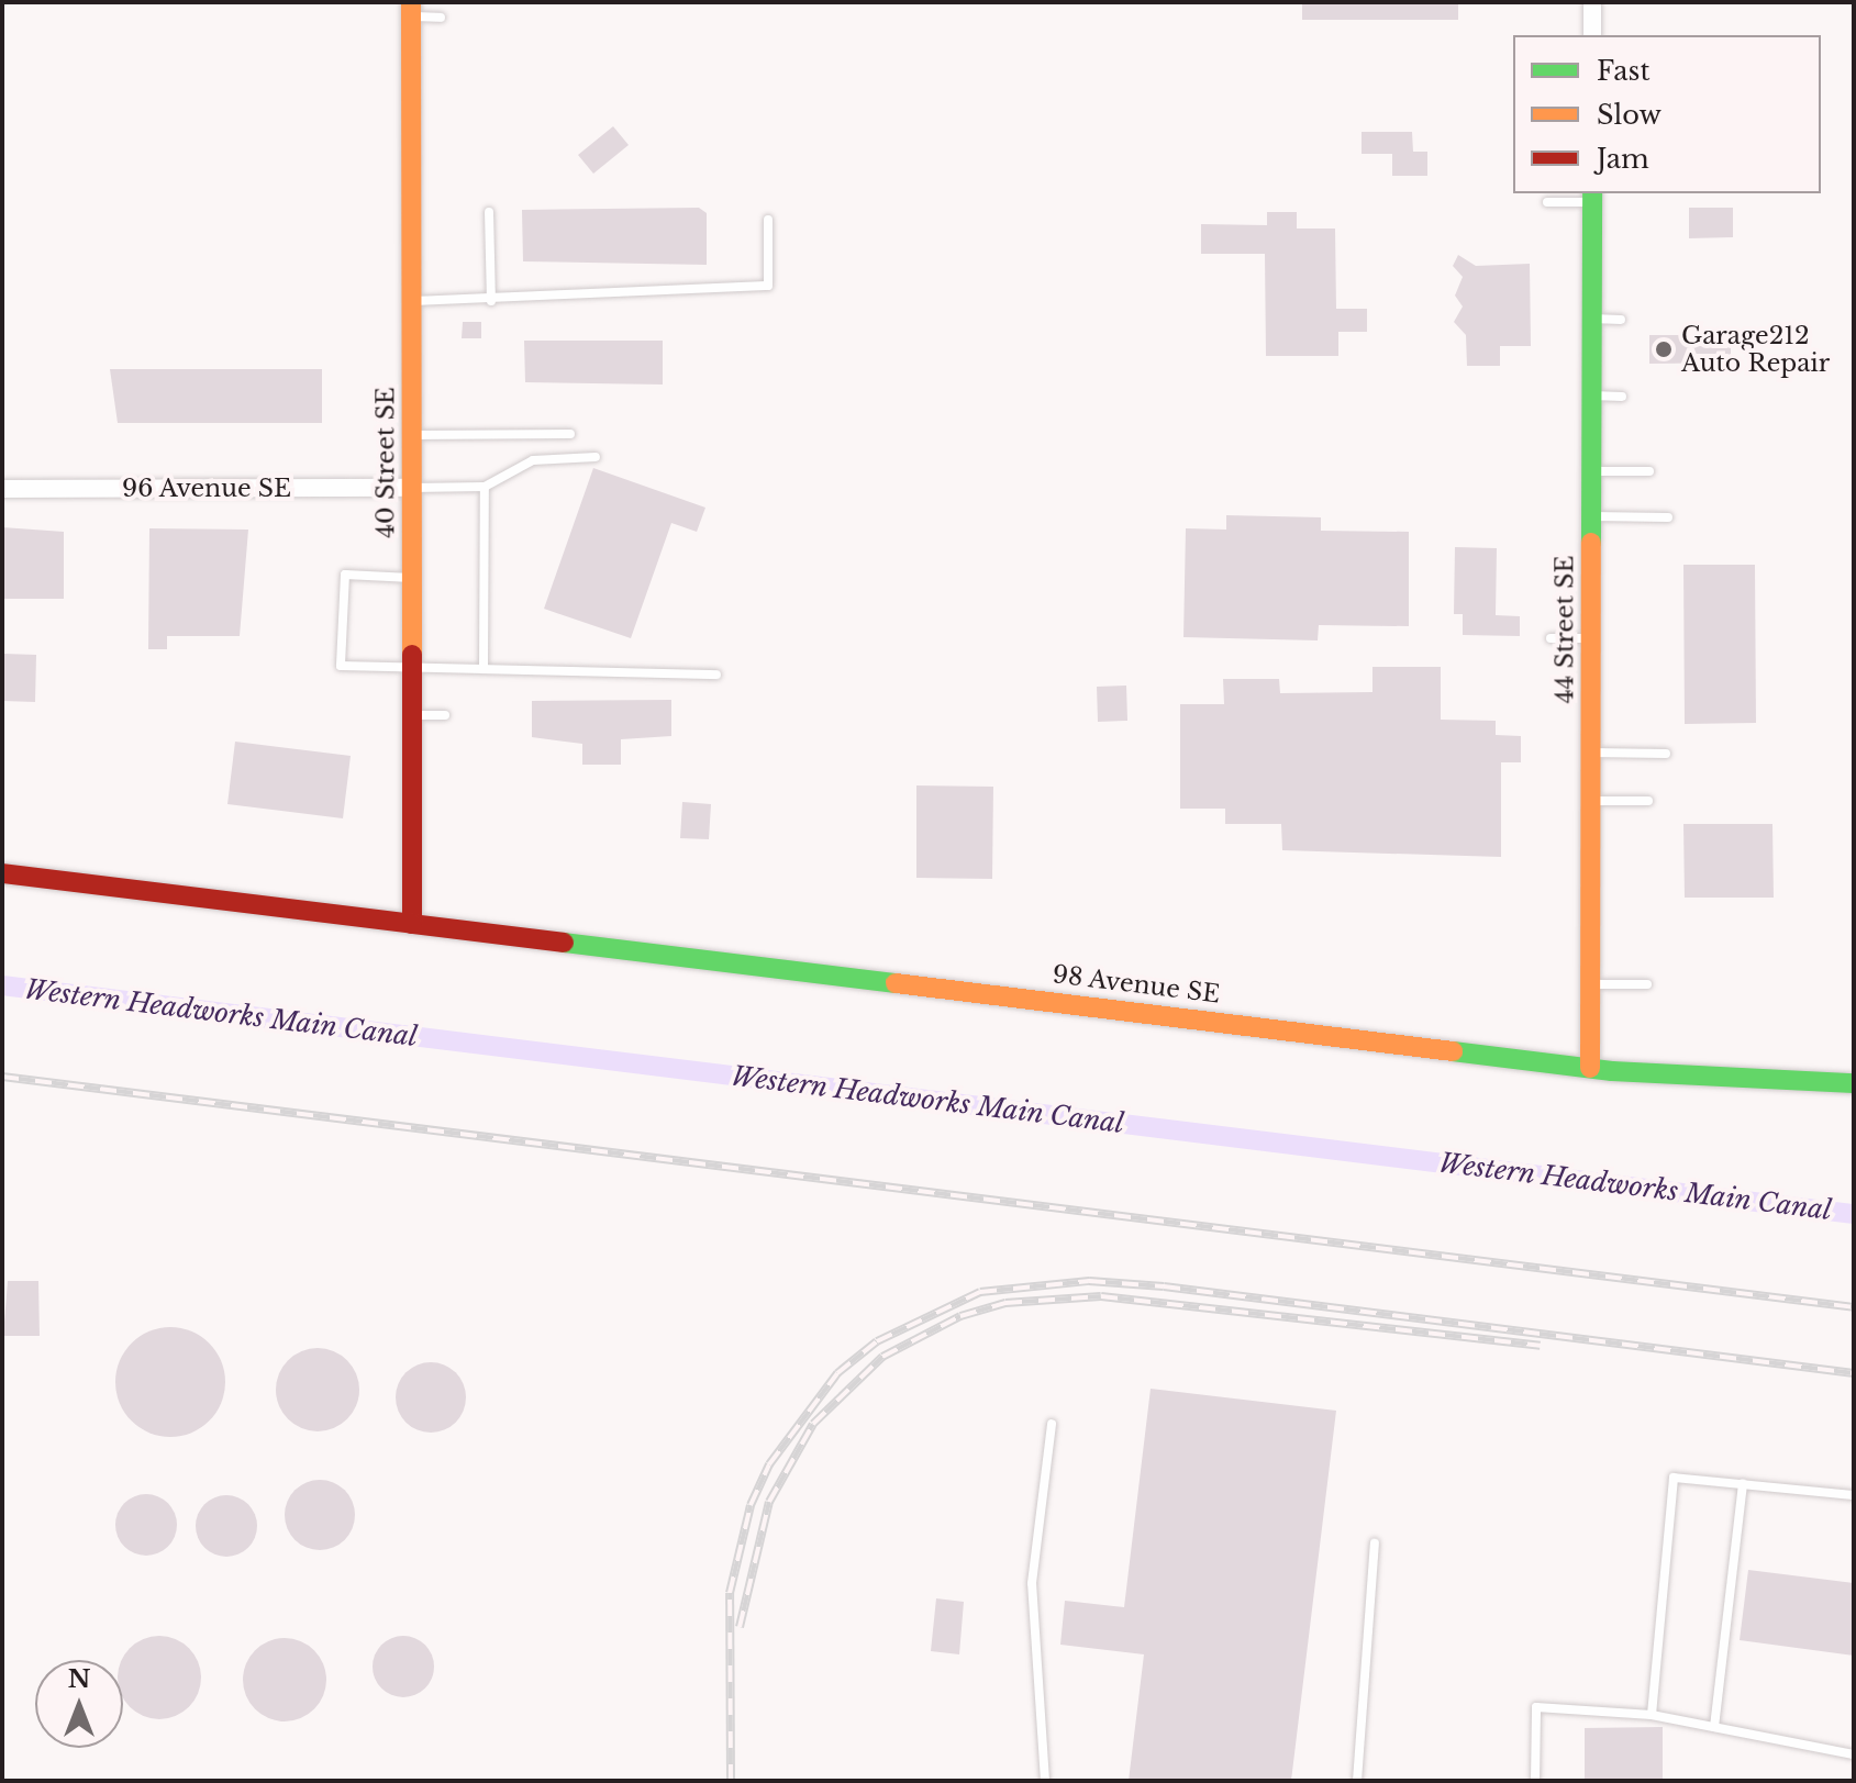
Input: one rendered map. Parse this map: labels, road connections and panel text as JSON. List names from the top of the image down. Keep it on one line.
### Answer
{"streets":{"street":["40 Street SE","96 Avenue SE","44 Street SE","98 Avenue SE"]},"crossings":[["40 Street SE","96 Avenue SE"],["40 Street SE","98 Avenue SE"],["44 Street SE","98 Avenue SE"]],"water":["Western Headworks Main Canal"],"places":["Garage212 Auto Repair"],"legend":["Fast","Slow","Jam"],"north":"top"}
